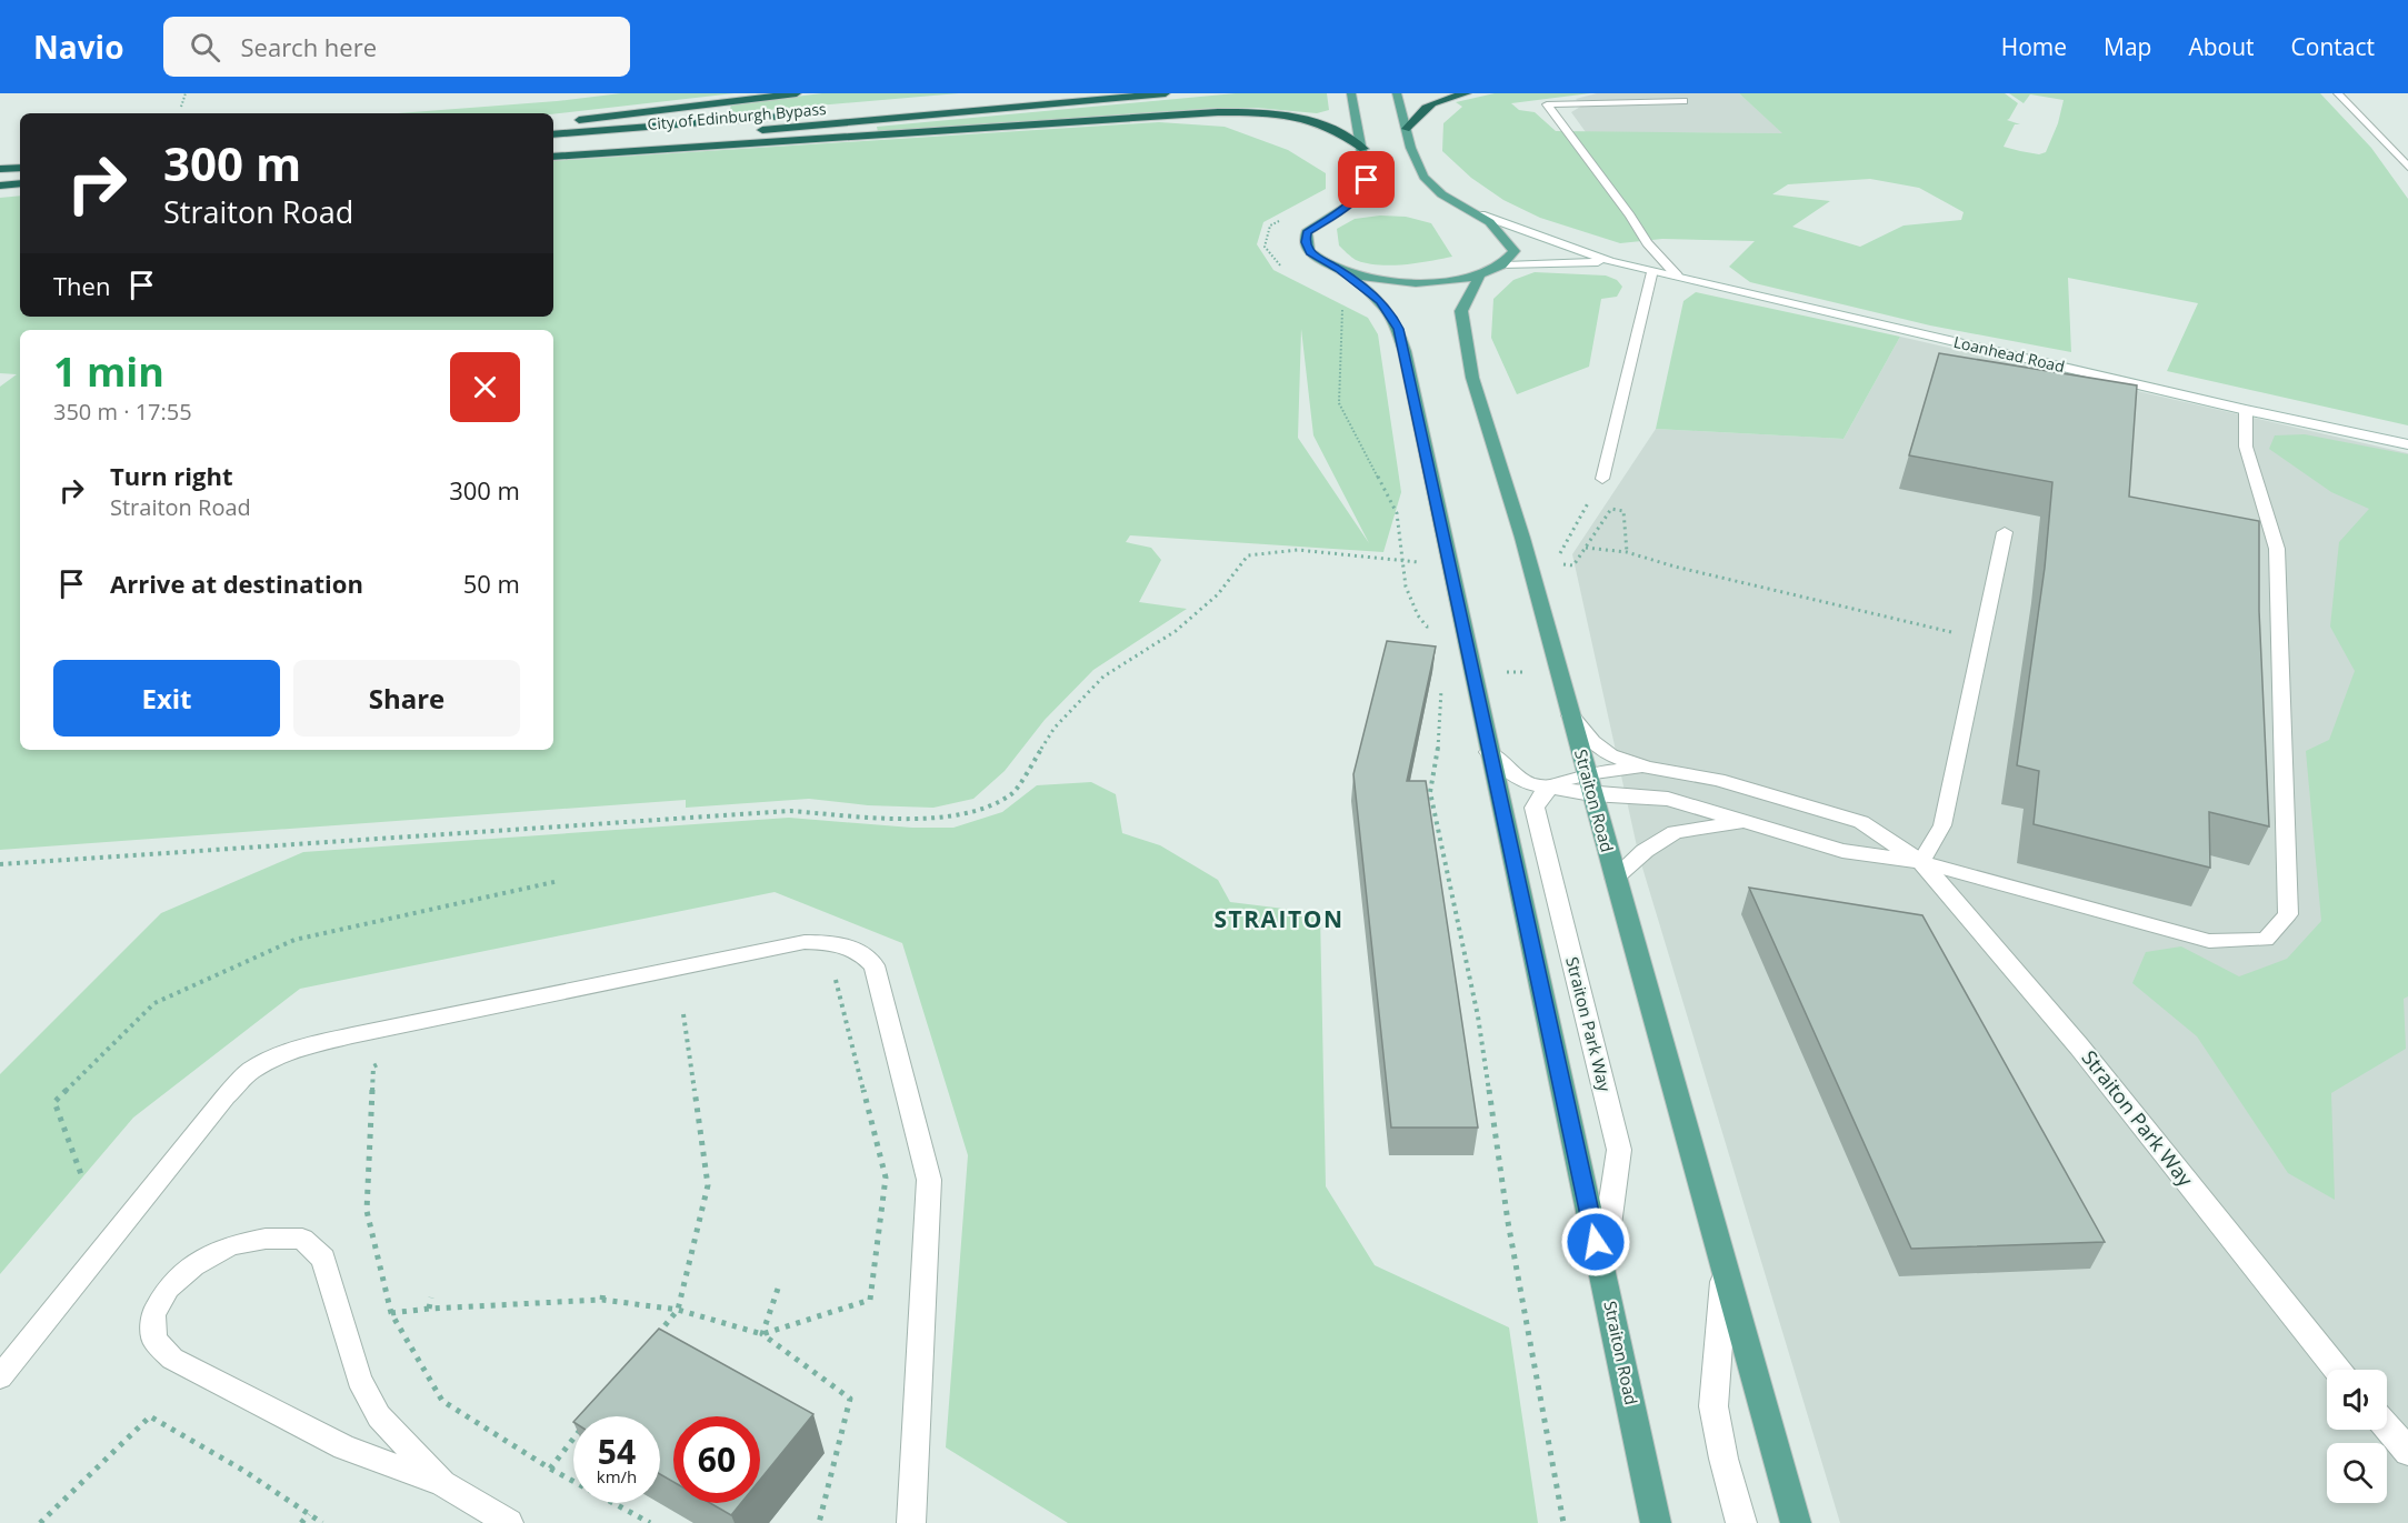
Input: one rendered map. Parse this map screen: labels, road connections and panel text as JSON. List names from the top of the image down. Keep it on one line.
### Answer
{"streets":{"highway":["City of Edinburgh Bypass"],"main road":["Straiton Road"],"street":["Loanhead Road","Straiton Park Way"]},"crossings":[["Loanhead Road","Straiton Road"],["Straiton Road","Straiton Park Way"]],"districts":["STRAITON"],"page":{"header":"Navio","search":"Search here","nav":["Home","Map","About","Contact"],"turn":["300 m","Straiton Road"],"then":"Then","heading":["1 min","350 m · 17:55"],"list":[{"name":"Turn right","note":"Straiton Road","value":"300 m"},{"name":"Arrive at destination","value":"50 m"}],"buttons":["Exit","Share"],"speed":"54 km/h","limit":"60"}}
